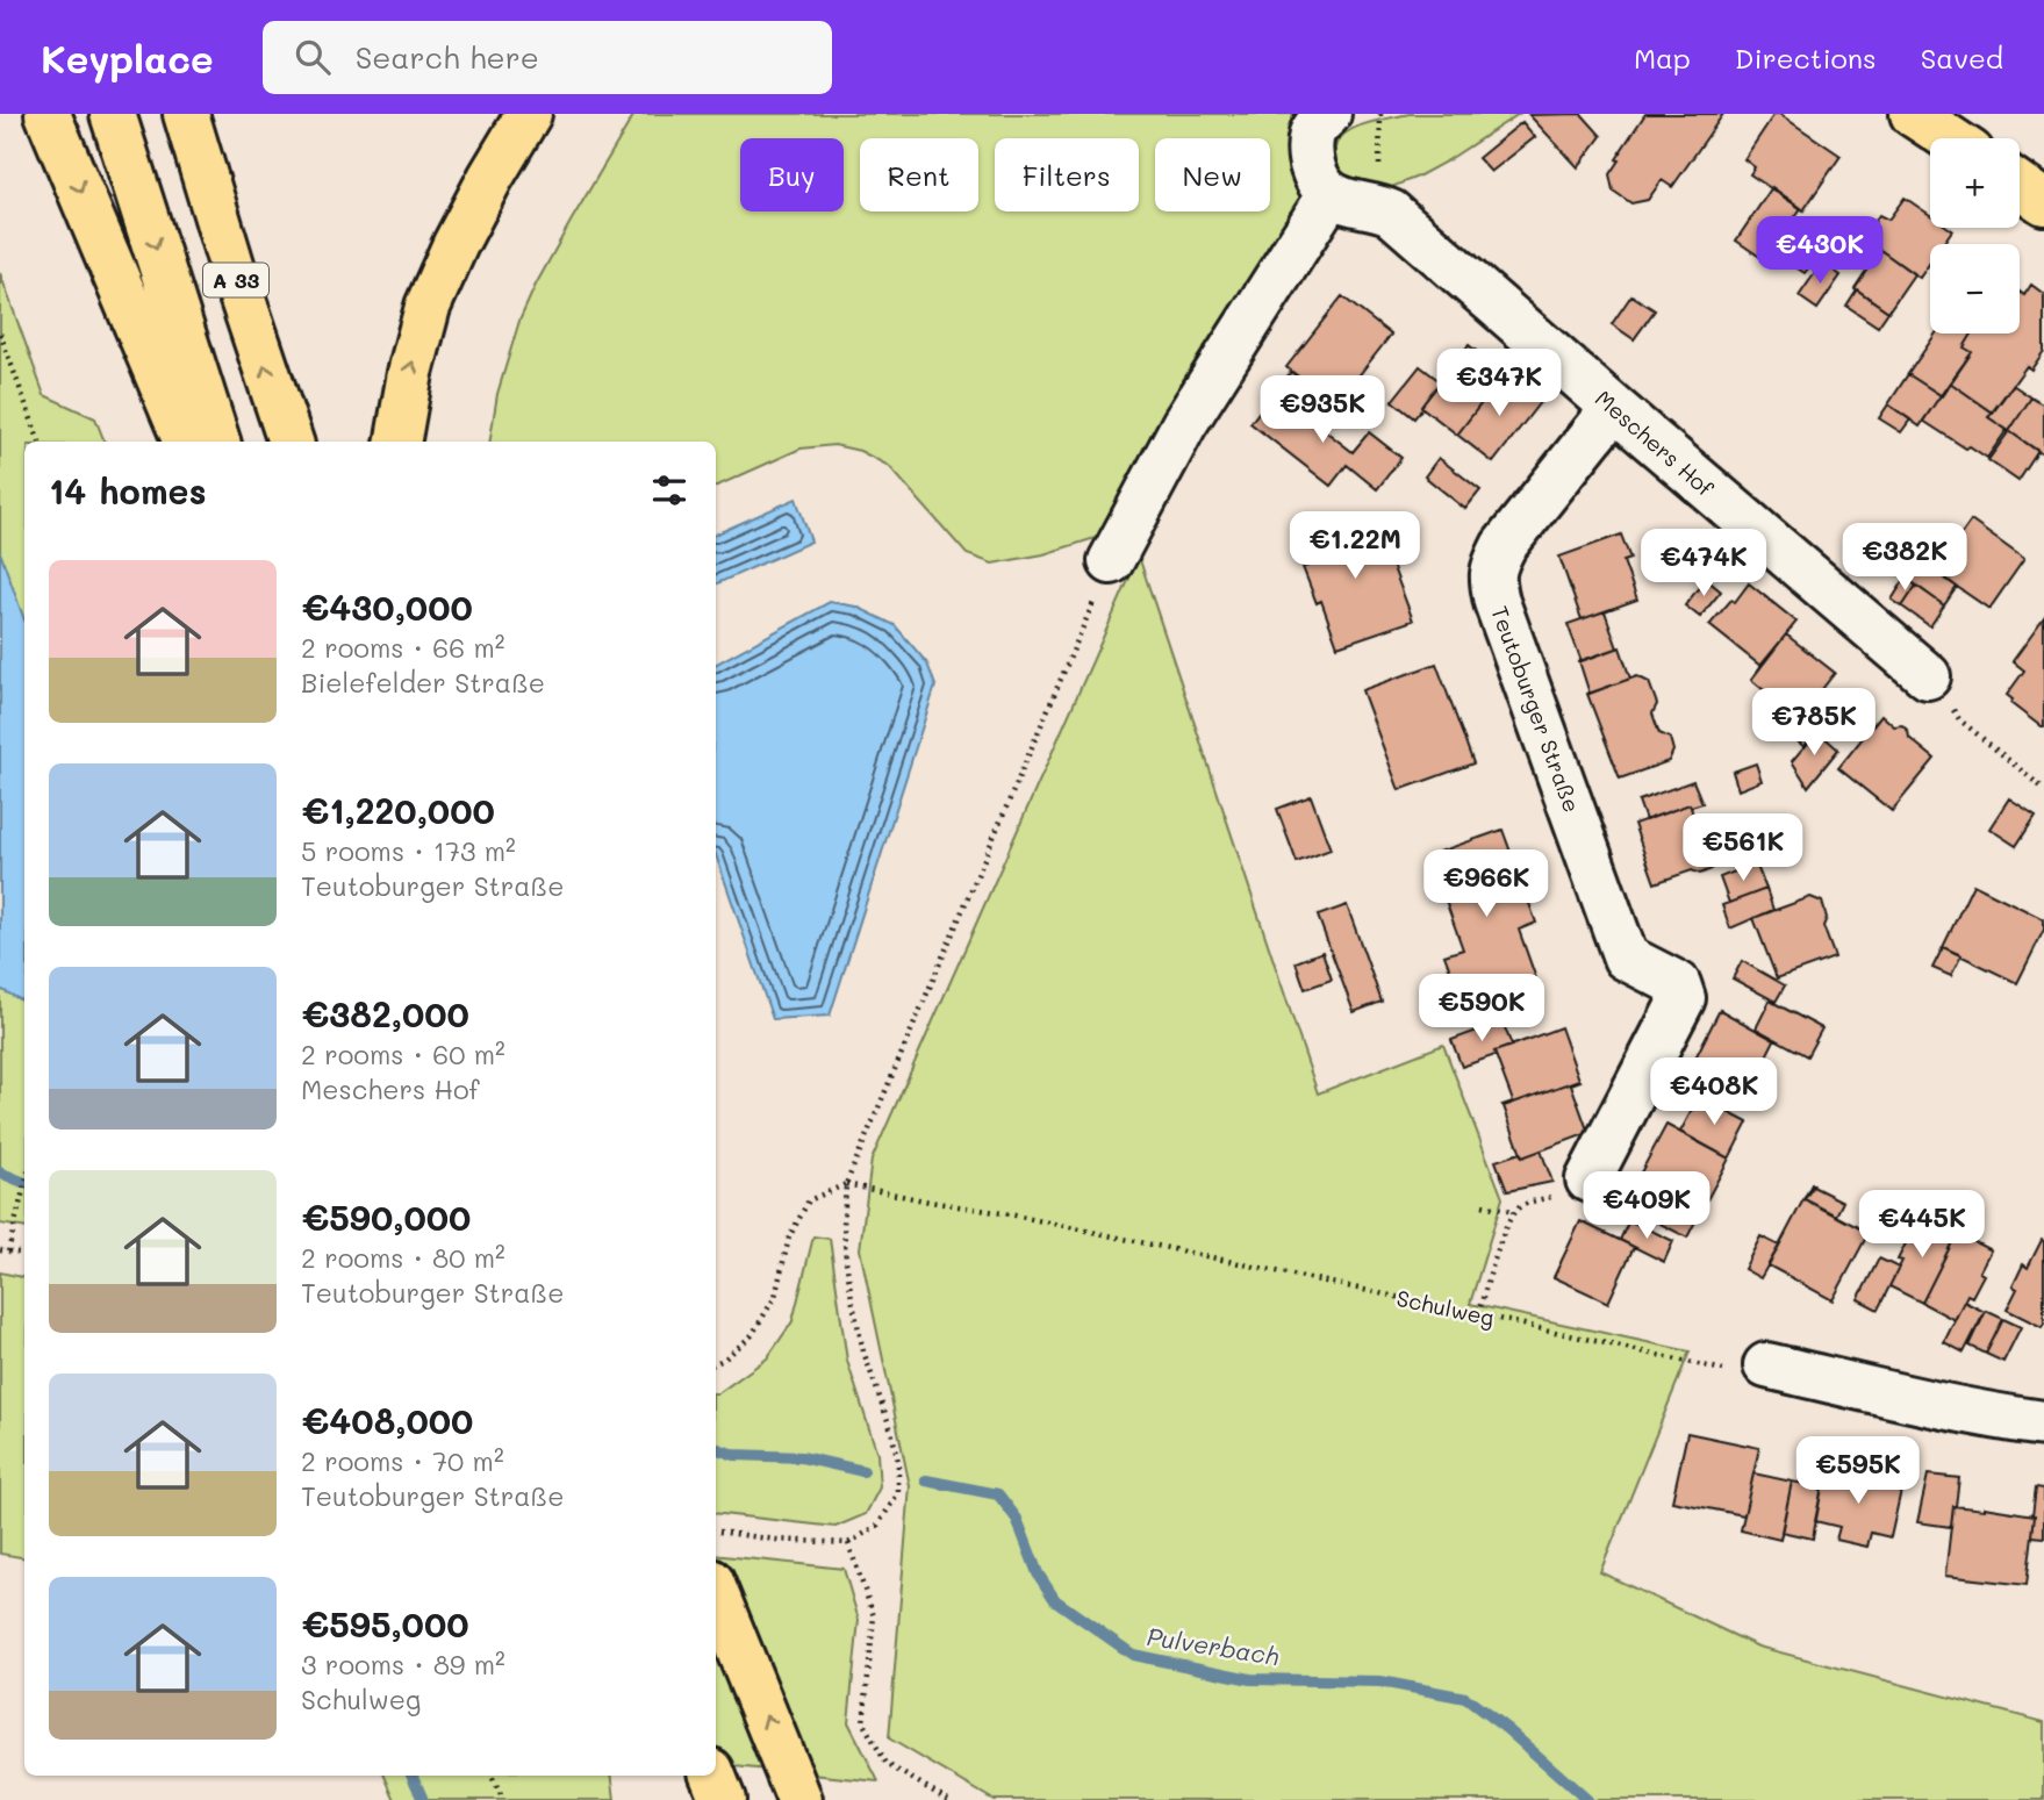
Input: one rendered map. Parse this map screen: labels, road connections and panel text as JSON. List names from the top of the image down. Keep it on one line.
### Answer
{"streets":{"main road":["A 33"],"street":["Meschers Hof","Teutoburger Straße"],"path":["Schulweg"]},"crossings":[["Meschers Hof","Teutoburger Straße"]],"water":["Pulverbach"],"page":{"header":"Keyplace","search":"Search here","nav":["Map","Directions","Saved"],"map_buttons":["+","−"],"chip":["Buy","Rent","Filters","New"],"price":["€430K","€347K","€935K","€1.22M","€382K","€474K","€785K","€561K","€966K","€590K","€408K","€409K","€445K","€595K"],"heading":"14 homes","list":[{"name":"€430,000","note":"2 rooms · 66 m² · Bielefelder Straße"},{"name":"€1,220,000","note":"5 rooms · 173 m² · Teutoburger Straße"},{"name":"€382,000","note":"2 rooms · 60 m² · Meschers Hof"},{"name":"€590,000","note":"2 rooms · 80 m² · Teutoburger Straße"},{"name":"€408,000","note":"2 rooms · 70 m² · Teutoburger Straße"},{"name":"€595,000","note":"3 rooms · 89 m² · Schulweg"}]}}
